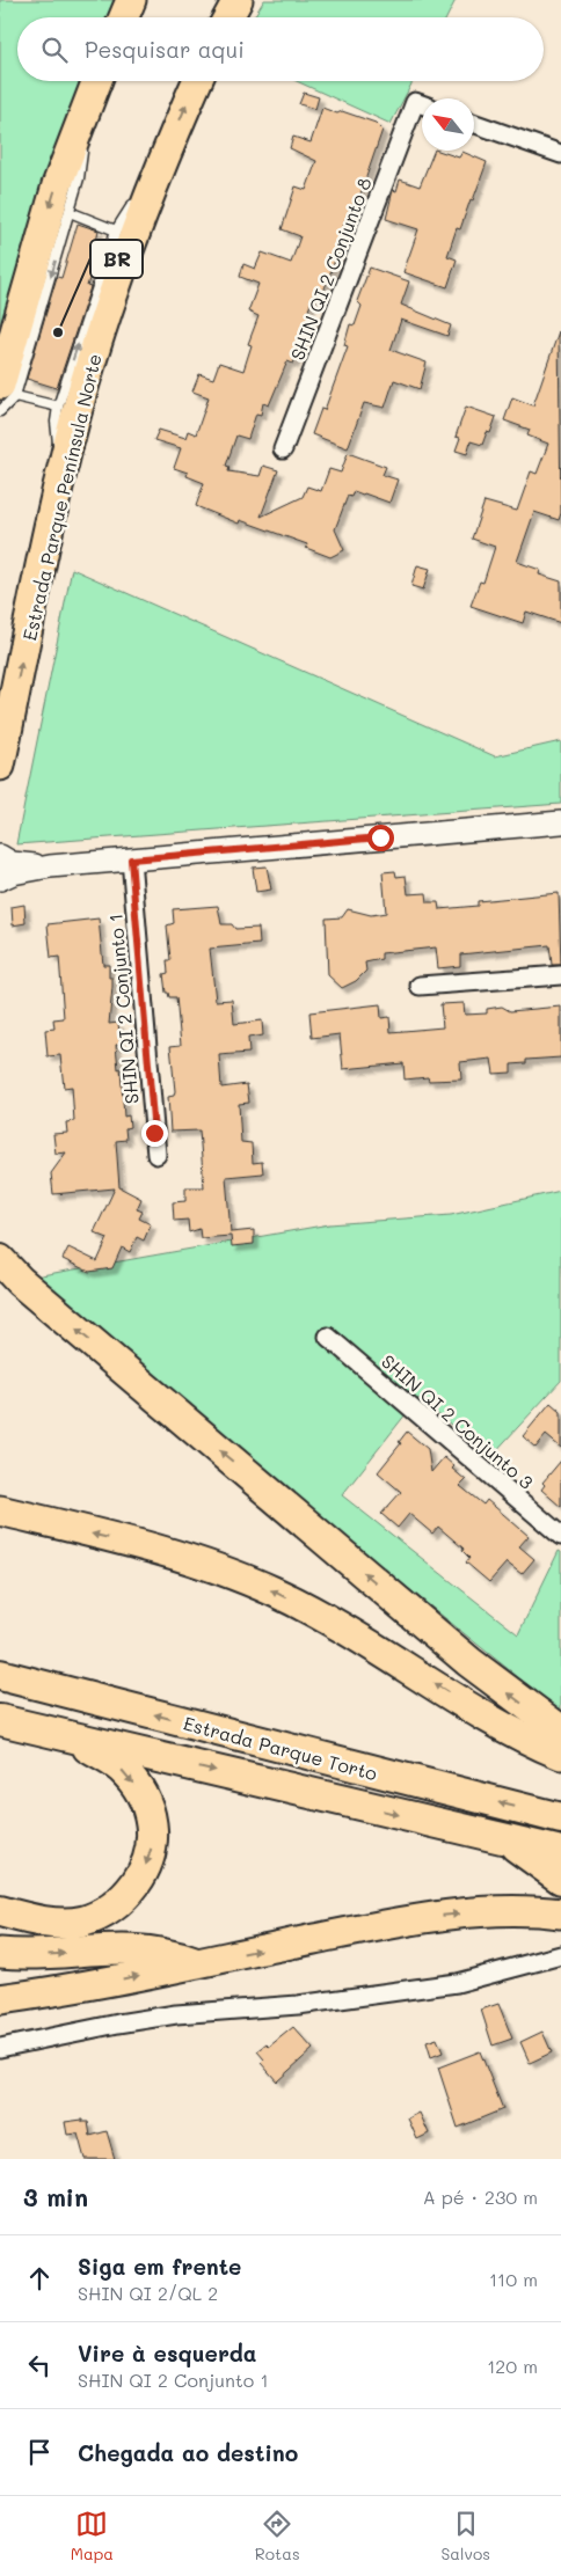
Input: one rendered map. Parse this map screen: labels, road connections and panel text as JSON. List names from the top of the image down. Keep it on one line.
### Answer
{"streets":{"highway":["Estrada Parque Torto"],"main road":["Estrada Parque Península Norte"],"street":["SHIN QI 2 Conjunto 8","SHIN QI 2 Conjunto 1","SHIN QI 2 Conjunto 3"]},"one_way":["Estrada Parque Península Norte"],"places":["BR"],"north":"top left","page":{"search":"Pesquisar aqui","heading":["3 min","A pé · 230 m"],"list":[["Siga em frente","SHIN QI 2/QL 2","110 m"],["Vire à esquerda","SHIN QI 2 Conjunto 1","120 m"],"Chegada ao destino"],"nav":["Mapa","Rotas","Salvos"]}}
